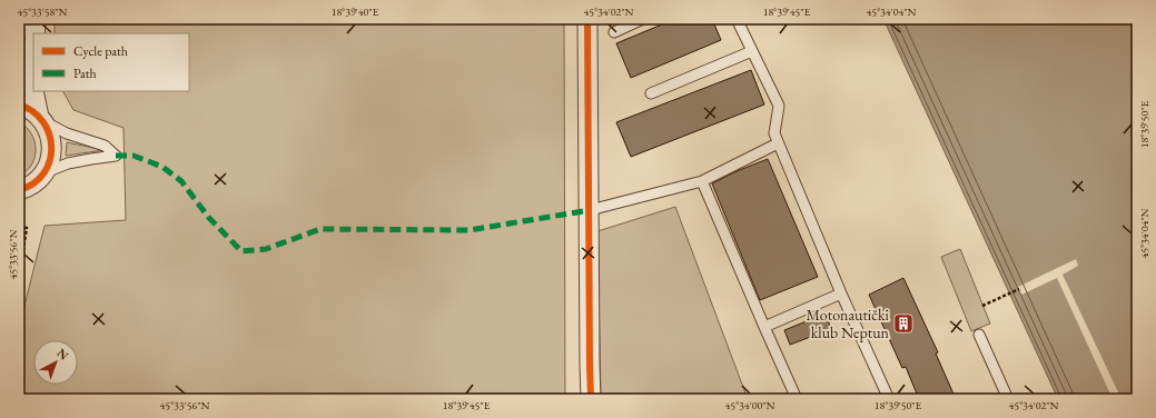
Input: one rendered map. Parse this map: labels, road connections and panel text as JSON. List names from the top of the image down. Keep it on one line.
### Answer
{"places":{"building":["Motonautički klub Neptun"]},"legend":["Cycle path","Path"],"north":"top right","coordinates":["45°33'58\"N","18°39'40\"E","45°34'02\"N","18°39'45\"E","45°34'04\"N","18°39'50\"E","45°33'56\"N","45°34'00\"N"]}
